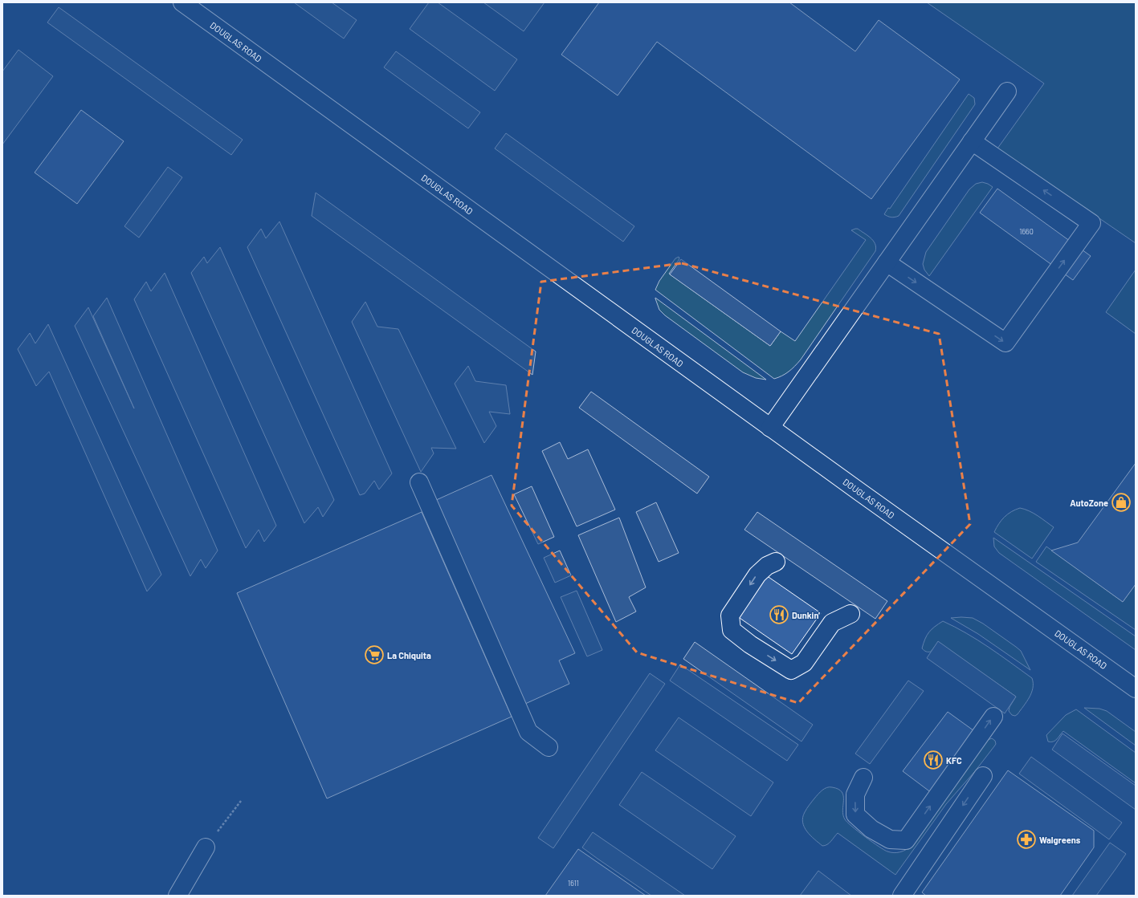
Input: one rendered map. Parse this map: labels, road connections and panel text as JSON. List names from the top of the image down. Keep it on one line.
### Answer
{"streets":{"street":["DOUGLAS ROAD"]},"places":{"shop":["AutoZone"],"restaurant":["Dunkin'","KFC"],"supermarket":["La Chiquita"],"pharmacy":["Walgreens"]},"house_numbers":["1660","1611"]}
